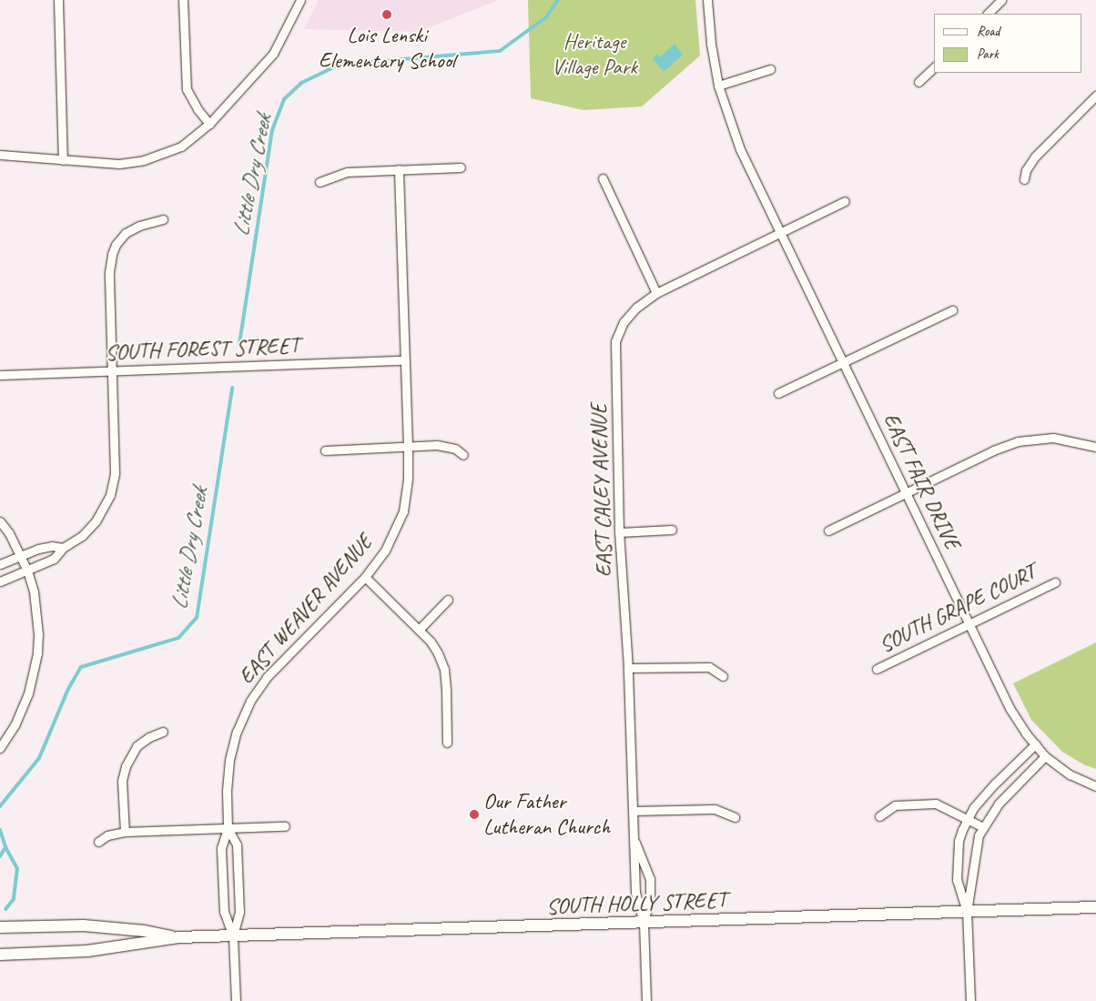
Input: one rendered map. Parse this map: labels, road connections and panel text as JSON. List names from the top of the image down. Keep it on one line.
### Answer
{"streets":{"main road":["SOUTH HOLLY STREET"],"street":["SOUTH FOREST STREET","EAST FAIR DRIVE","EAST CALEY AVENUE","SOUTH GRAPE COURT","EAST WEAVER AVENUE"]},"crossings":[["SOUTH FOREST STREET","EAST WEAVER AVENUE"],["EAST FAIR DRIVE","EAST CALEY AVENUE"],["EAST FAIR DRIVE","SOUTH GRAPE COURT"],["EAST CALEY AVENUE","SOUTH HOLLY STREET"],["EAST WEAVER AVENUE","SOUTH HOLLY STREET"]],"water":["Little Dry Creek"],"parks":["Heritage Village Park"],"places":["Lois Lenski Elementary School","Our Father Lutheran Church"],"legend":["Road","Park"]}
